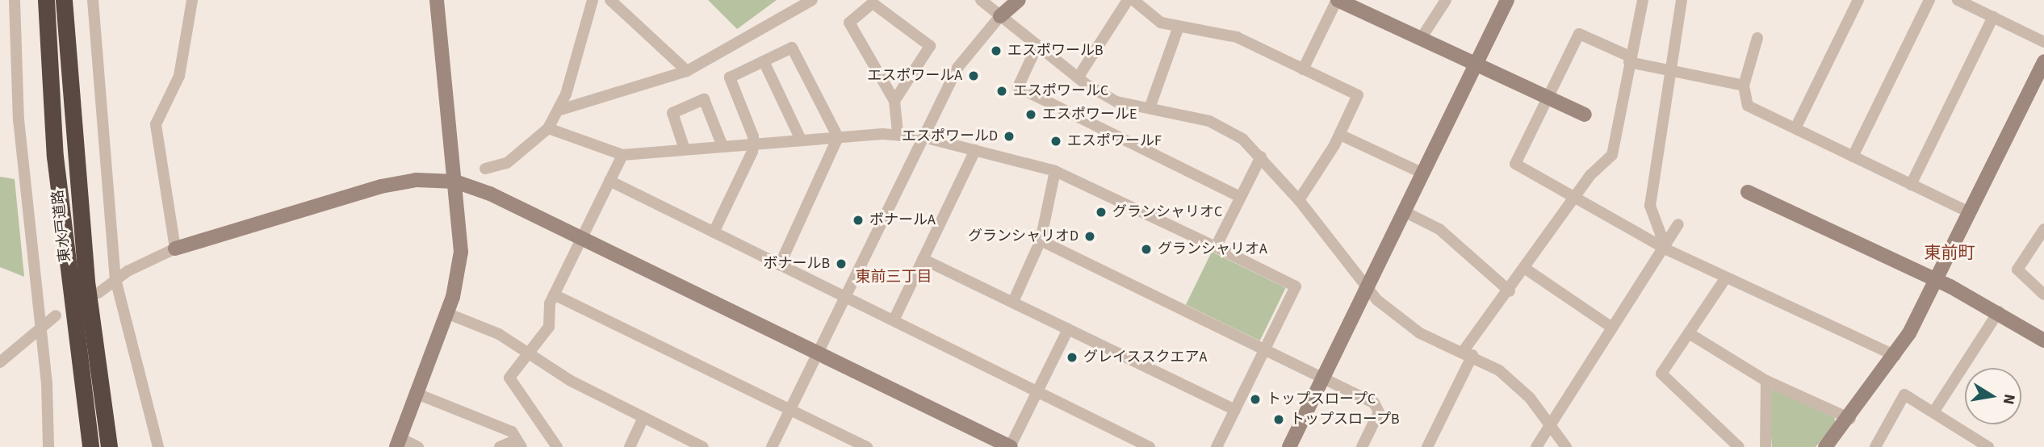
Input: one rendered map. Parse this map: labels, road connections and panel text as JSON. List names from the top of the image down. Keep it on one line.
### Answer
{"streets":{"highway":["東水戸道路"]},"districts":["東前町","東前三丁目"],"places":["エスポワールB","エスポワールA","エスポワールC","エスポワールE","エスポワールD","エスポワールF","グランシャリオC","ボナールA","グランシャリオD","グランシャリオA","ボナールB","グレイススクエアA","トップスロープC","トップスロープB"],"north":"right"}
